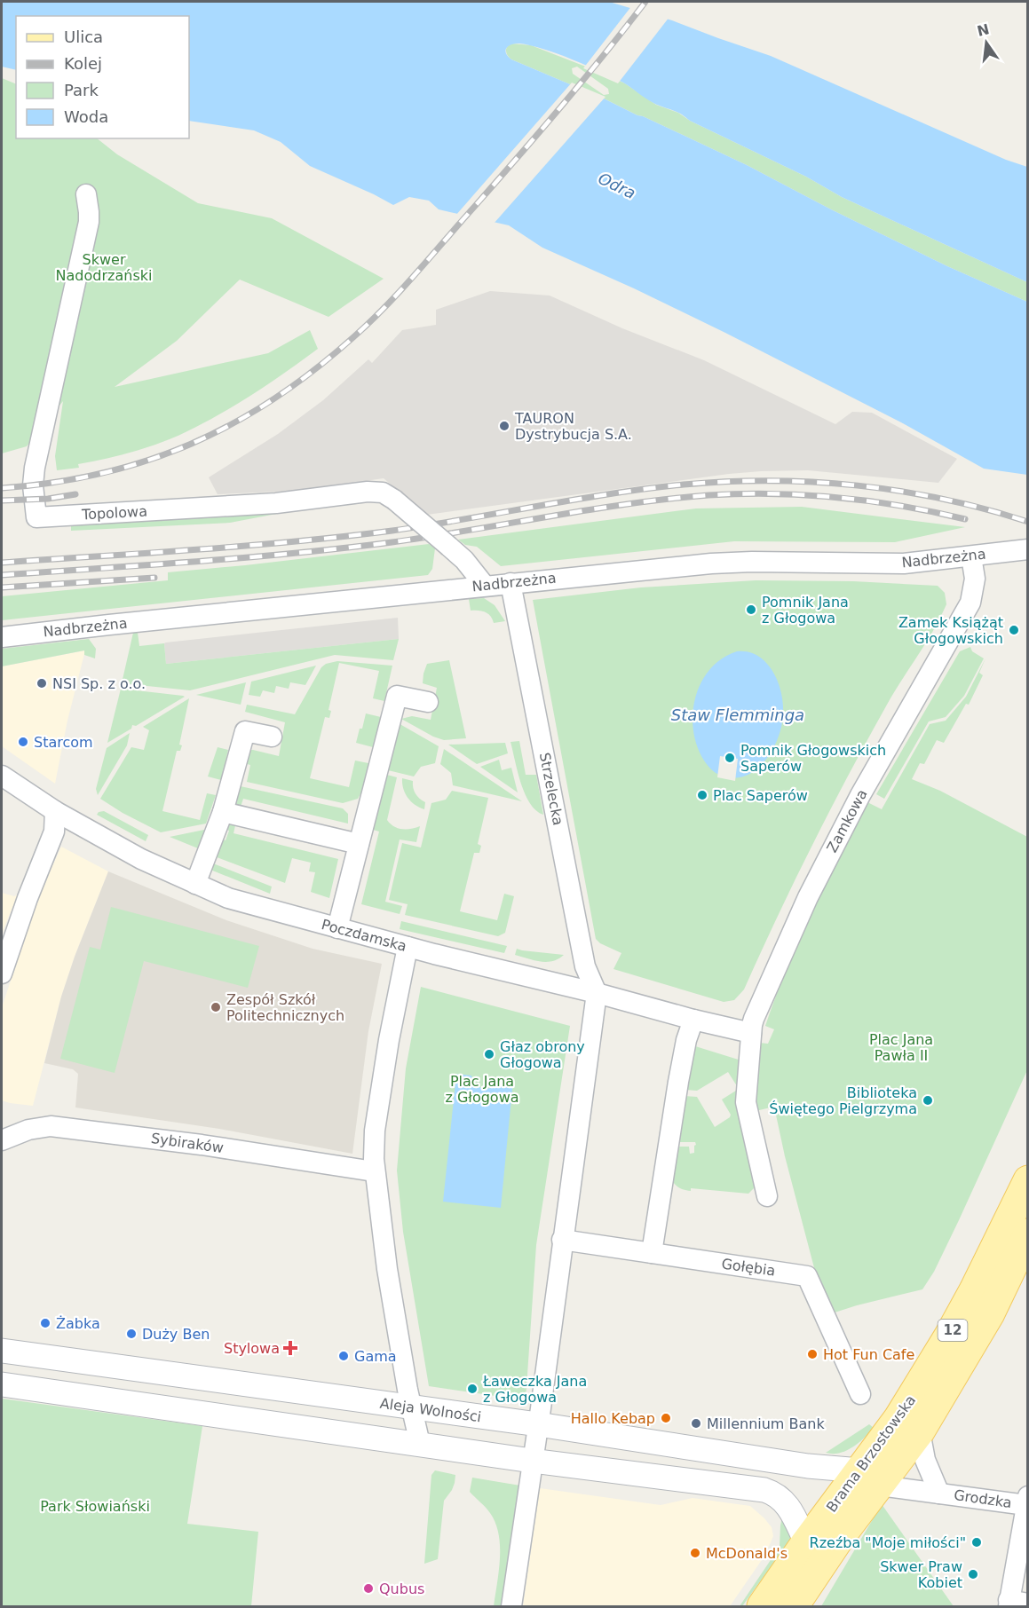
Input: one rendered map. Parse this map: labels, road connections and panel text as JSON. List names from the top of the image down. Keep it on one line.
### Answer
{"streets":{"main road":["12","Brama Brzostowska"],"street":["Topolowa","Nadbrzeżna","Strzelecka","Zamkowa","Poczdamska","Sybiraków","Gołębia","Aleja Wolności","Grodzka"]},"crossings":[["Topolowa","Nadbrzeżna"],["Nadbrzeżna","Strzelecka"],["Nadbrzeżna","Zamkowa"],["Strzelecka","Poczdamska"],["Zamkowa","Poczdamska"],["Aleja Wolności","Brama Brzostowska"],["Aleja Wolności","Grodzka"],["Brama Brzostowska","Grodzka"]],"water":["Odra","Staw Flemminga"],"parks":["Skwer Nadodrzański","Plac Jana Pawła II","Plac Jana z Głogowa","Park Słowiański"],"places":{"other":["TAURON Dystrybucja S.A.","Pomnik Jana z Głogowa","Zamek Książąt Głogowskich","NSI Sp. z o.o.","Starcom","Pomnik Głogowskich Saperów","Plac Saperów","Zespół Szkół Politechnicznych","Głaz obrony Głogowa","Biblioteka Świętego Pielgrzyma","Żabka","Duży Ben","Hot Fun Cafe","Gama","Ławeczka Jana z Głogowa","Hallo Kebap","Millennium Bank","Rzeźba \"Moje miłości\"","McDonald's","Skwer Praw Kobiet","Qubus"],"health":["Stylowa"]},"legend":["Ulica","Kolej","Park","Woda"],"north":"top"}
